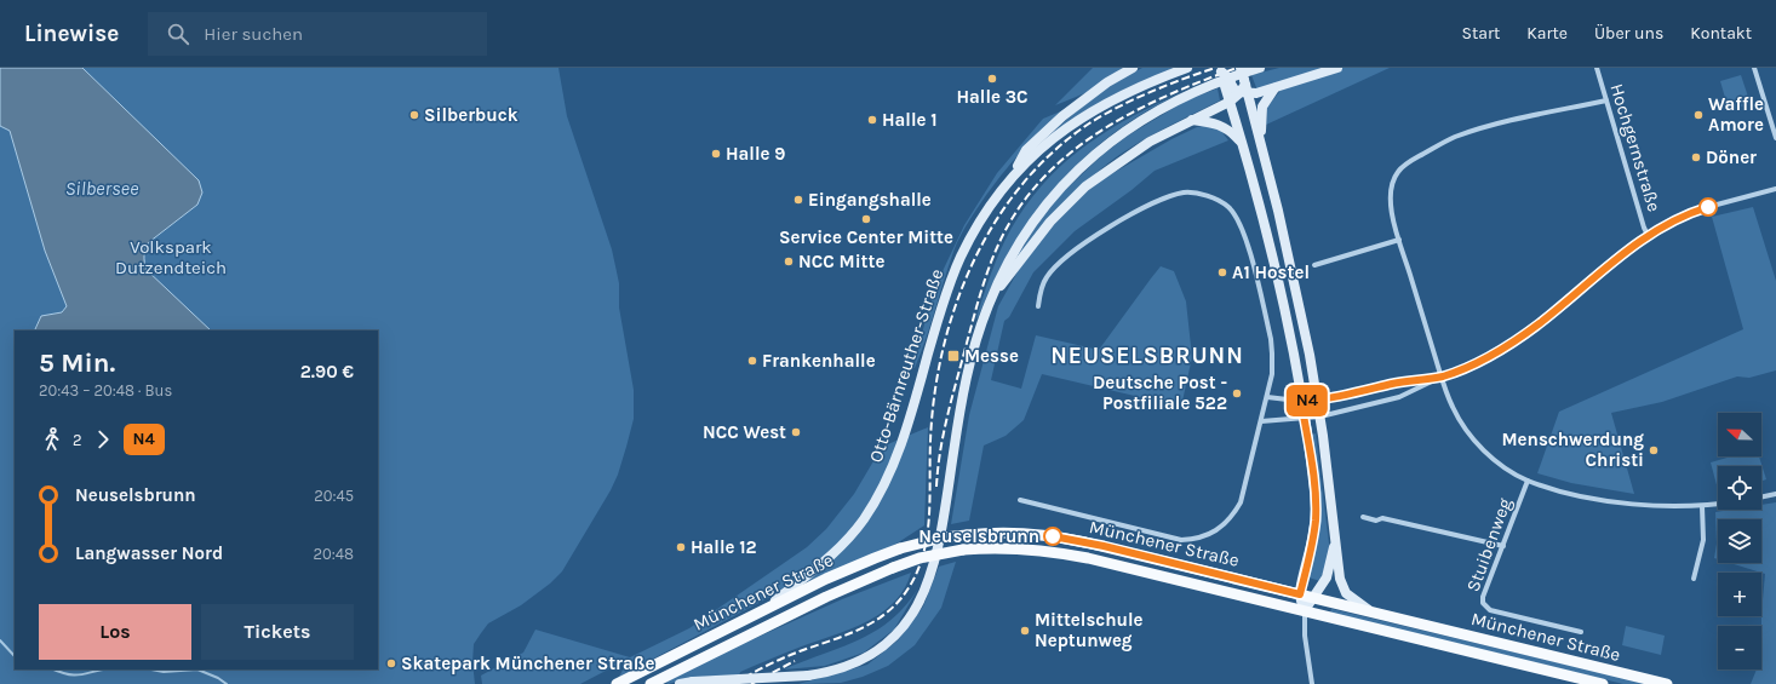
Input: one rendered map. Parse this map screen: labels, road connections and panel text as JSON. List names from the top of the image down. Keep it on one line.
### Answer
{"streets":{"main road":["Otto-Bärnreuther-Straße","Münchener Straße"],"street":["Hochgernstraße","Stuibenweg"]},"crossings":[["Otto-Bärnreuther-Straße","Münchener Straße"]],"districts":["NEUSELSBRUNN"],"water":["Silbersee"],"parks":["Volkspark Dutzendteich"],"places":{"other":["Halle 3C","Silberbuck","Waffle Amore","Halle 1","Halle 9","Döner","Eingangshalle","Service Center Mitte","NCC Mitte","A1 Hostel","Frankenhalle","Deutsche Post - Postfiliale 522","NCC West","Menschwerdung Christi","Neuselsbrunn","Halle 12","Mittelschule Neptunweg","Skatepark Münchener Straße"],"transit":["Messe"]},"lines":["bus line N4"],"north":"left","page":{"header":"Linewise","search":"Hier suchen","nav":["Start","Karte","Über uns","Kontakt"],"on_map":"N4","heading":["5 Min.","20:43 – 20:48 · Bus","2.90 €"],"map_buttons":["+","−"],"legs":["2","N4"],"list":[{"name":"Neuselsbrunn","value":"20:45"},{"name":"Langwasser Nord","value":"20:48"}],"buttons":["Los","Tickets"]}}
